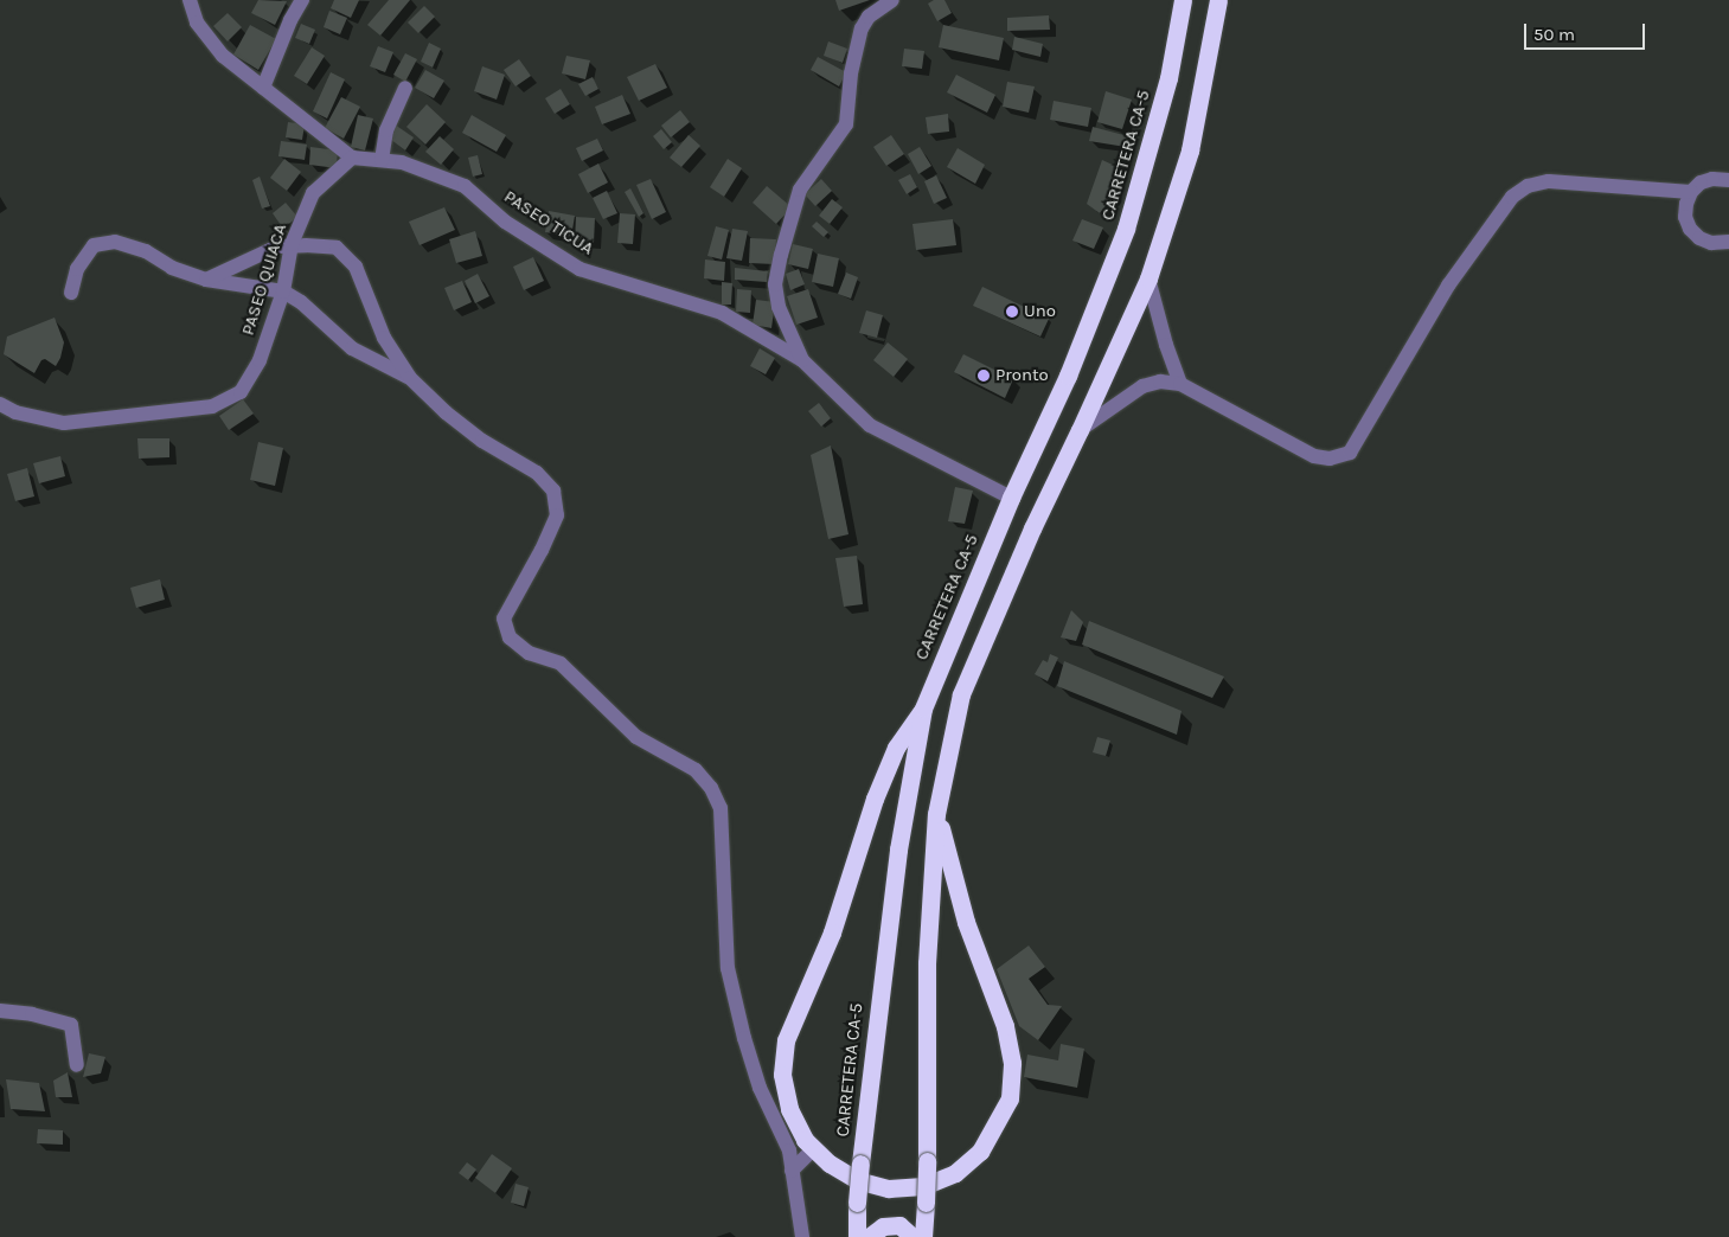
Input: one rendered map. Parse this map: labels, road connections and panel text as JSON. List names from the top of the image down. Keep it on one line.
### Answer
{"streets":{"highway":["CARRETERA CA-5"],"street":["PASEO TICUA","PASEO QUIACA"]},"crossings":[["CARRETERA CA-5","PASEO TICUA"],["PASEO TICUA","PASEO QUIACA"]],"places":["Uno","Pronto"],"scale_bar":"50 m"}
